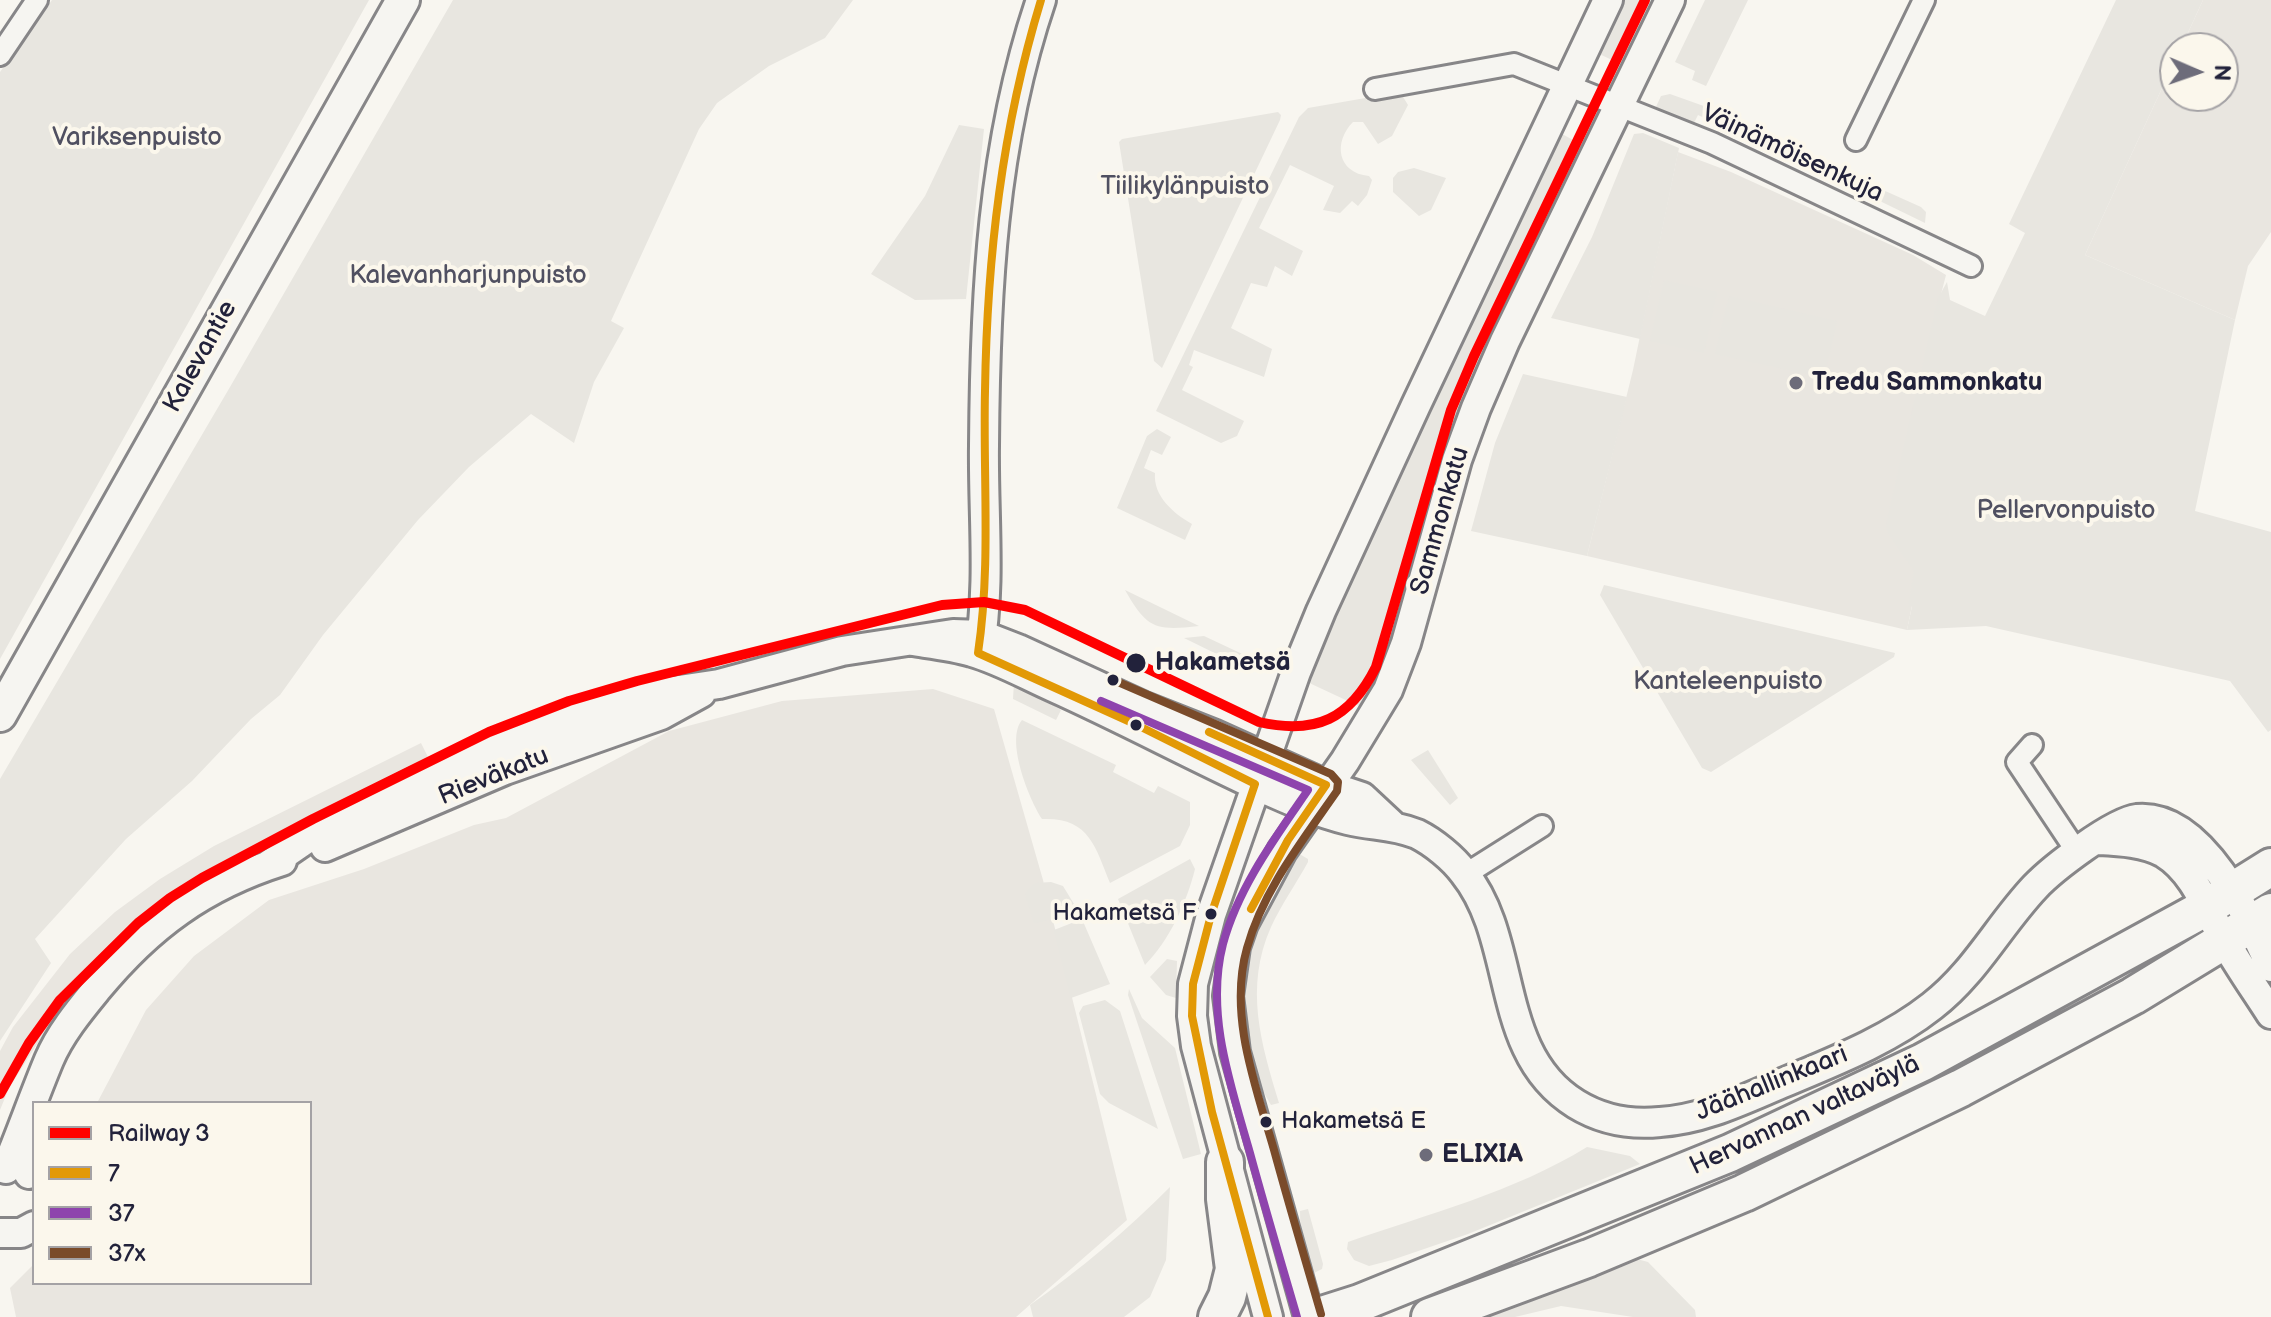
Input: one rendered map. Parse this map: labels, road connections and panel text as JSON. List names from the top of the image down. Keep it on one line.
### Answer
{"streets":{"highway":["Hervannan valtaväylä"],"main road":["Kalevantie","Sammonkatu","Rieväkatu","Jäähallinkaari"],"street":["Väinämöisenkuja"]},"crossings":[["Väinämöisenkuja","Sammonkatu"],["Sammonkatu","Rieväkatu"],["Sammonkatu","Jäähallinkaari"],["Rieväkatu","Jäähallinkaari"],["Jäähallinkaari","Hervannan valtaväylä"]],"parks":["Variksenpuisto","Tiilikylänpuisto","Kalevanharjunpuisto","Pellervonpuisto","Kanteleenpuisto"],"places":["Tredu Sammonkatu","Hakametsä","Hakametsä F","Hakametsä E","ELIXIA"],"lines":["rail line 3","transit line 7","transit line 37x","transit line 37"],"legend":["Railway 3","7","37","37x"],"north":"right"}
